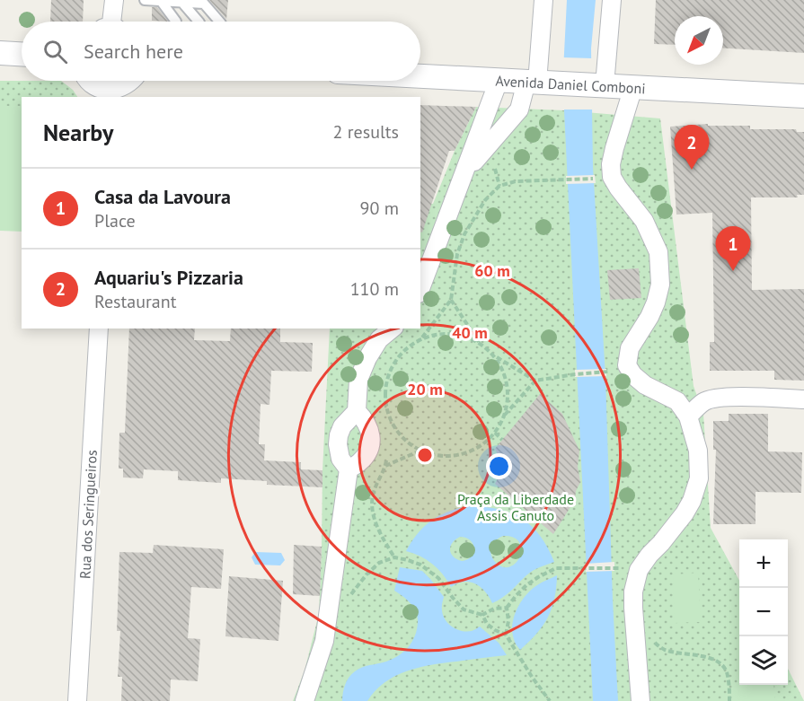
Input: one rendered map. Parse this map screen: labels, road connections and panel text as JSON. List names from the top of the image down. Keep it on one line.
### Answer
{"streets":{"street":["Avenida Daniel Comboni","Rua dos Seringueiros"]},"parks":["Praça da Liberdade Assis Canuto"],"north":"bottom left","page":{"search":"Search here","heading":["Nearby","2 results"],"pins":["2","1"],"list":[{"mark":"1","name":"Casa da Lavoura","note":"Place","value":"90 m"},{"mark":"2","name":"Aquariu's Pizzaria","note":"Restaurant","value":"110 m"}],"map_buttons":["+","−"]},"rings":["60 m","40 m","20 m"]}
